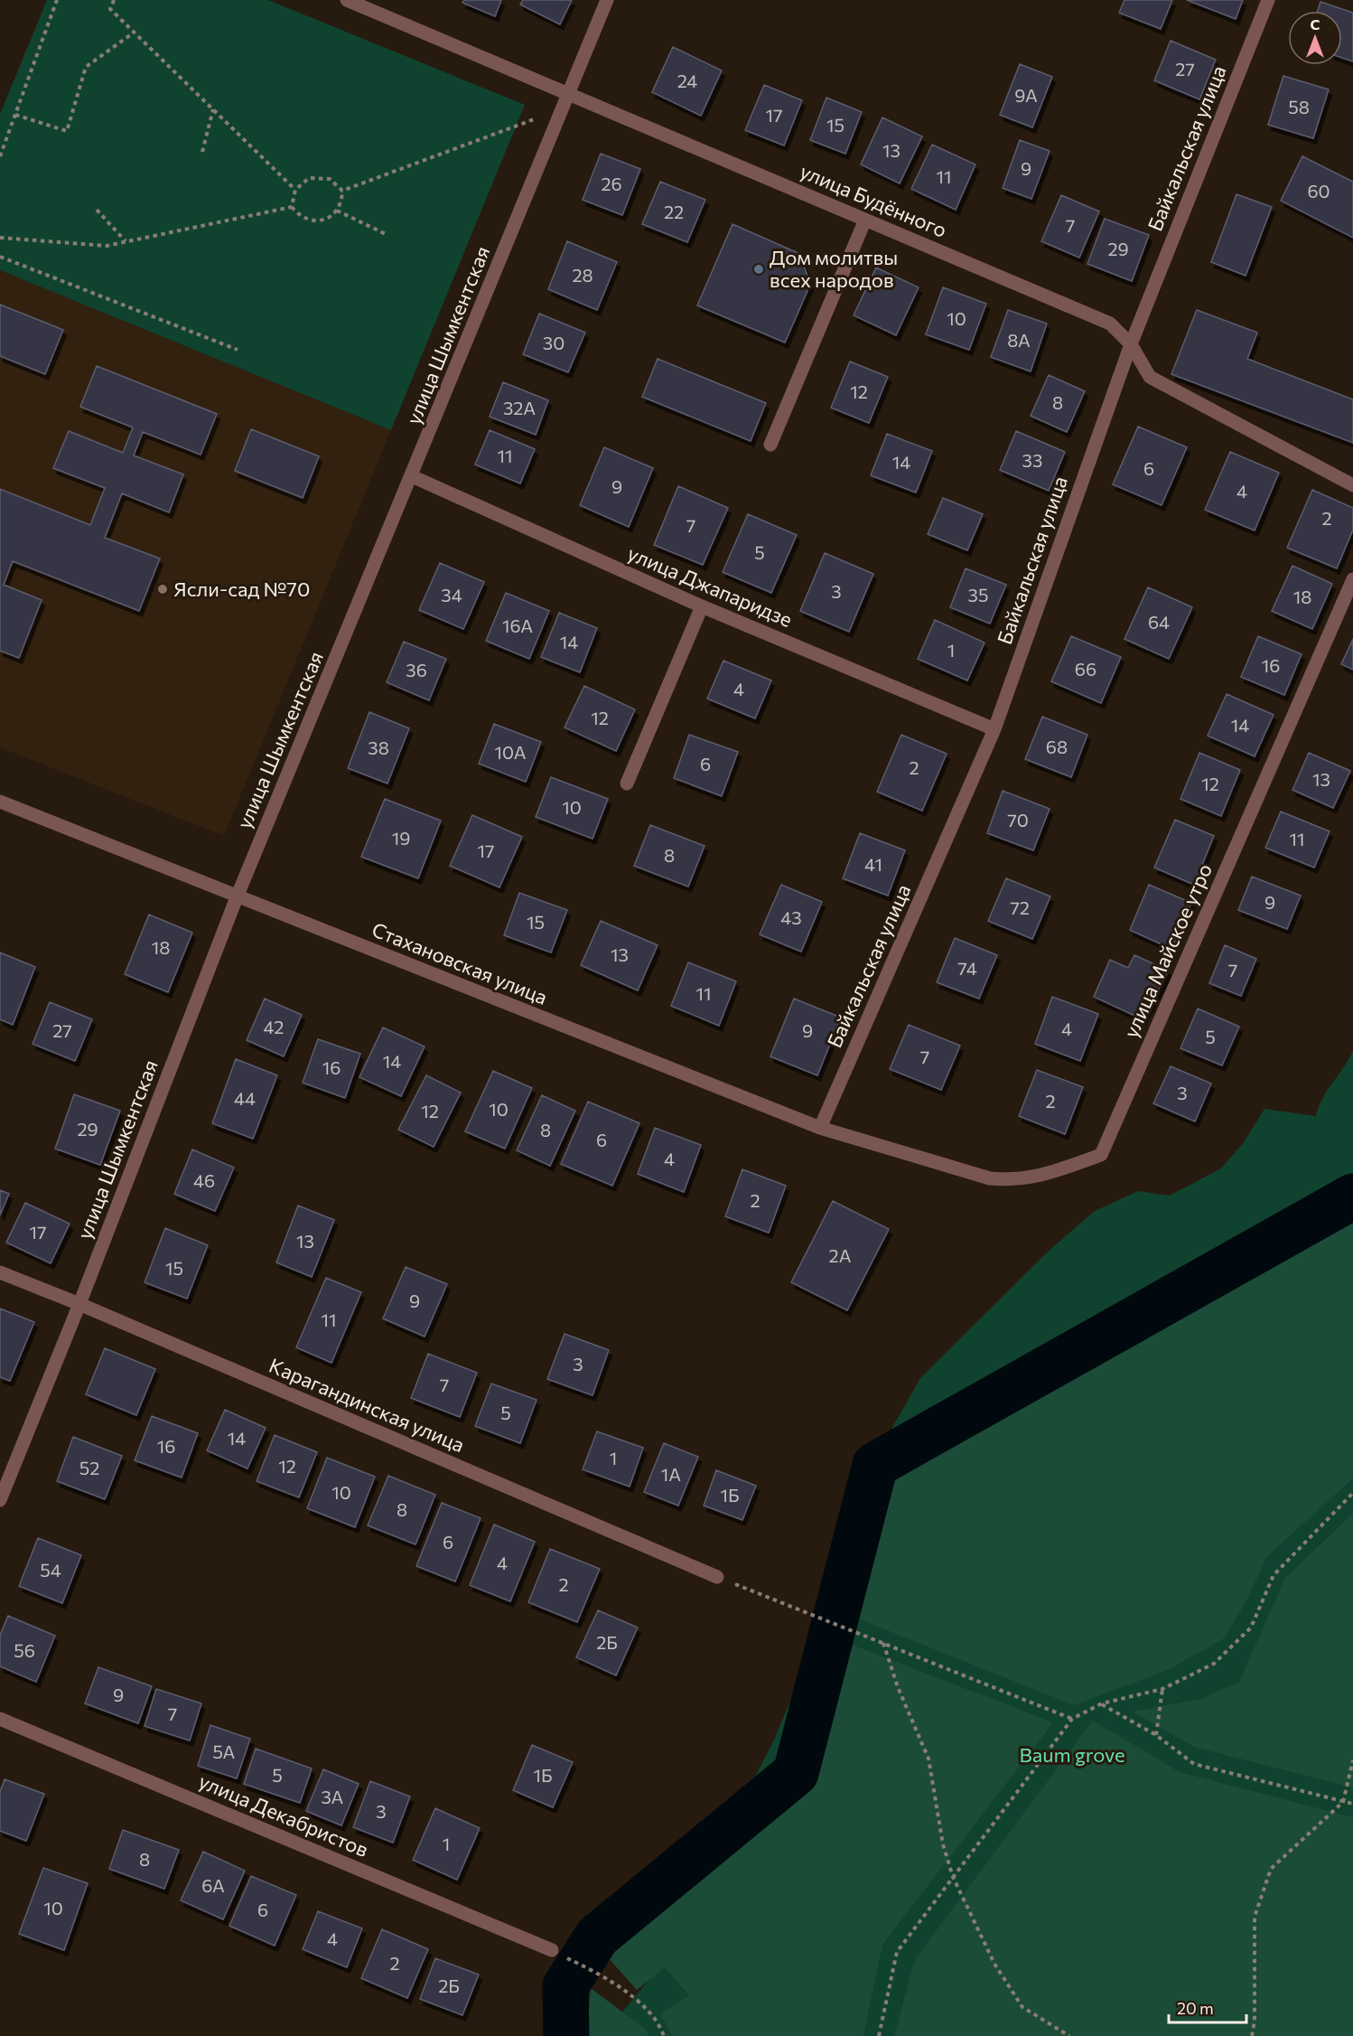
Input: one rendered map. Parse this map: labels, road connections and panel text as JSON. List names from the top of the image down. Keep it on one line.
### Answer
{"streets":{"street":["Байкальская улица","улица Будённого","улица Шымкентская","улица Джапаридзе","улица Майское утро","Стахановская улица","Карагандинская улица","улица Декабристов"]},"crossings":[["Байкальская улица","улица Будённого"],["Байкальская улица","улица Джапаридзе"],["Байкальская улица","Стахановская улица"],["улица Будённого","улица Шымкентская"],["улица Шымкентская","улица Джапаридзе"],["улица Шымкентская","Стахановская улица"],["улица Шымкентская","Карагандинская улица"],["улица Майское утро","Стахановская улица"]],"parks":["Baum grove"],"places":["Дом молитвы всех народов","Ясли-сад №70"],"house_numbers":["27","24","9А","58","17","15","13","9","11","26","60","22","7","29","28","10","8А","30","12","8","32А","11","33","14","6","9","4","2","7","5","3","34","35","18","64","16А","14","1","16","66","36","4","12","14","68","38","10А","6","2","13","12","10","70","19","11","17","8","41","9","72","43","15","18","13","74","7","11","42","4","27","9","5","7","14","16","3","44","2","10","12","29","8","6","4","46","2","17","13","2А","15","9","11","3","7","5","14","16","1","12","52","1А","10","1Б","8","6","4","54","2","2Б","56","9","7","5А","5","1Б","3А","3","1","8","6А","10","6","4","2","2Б"],"scale_bar":"20 m","north":"top"}
